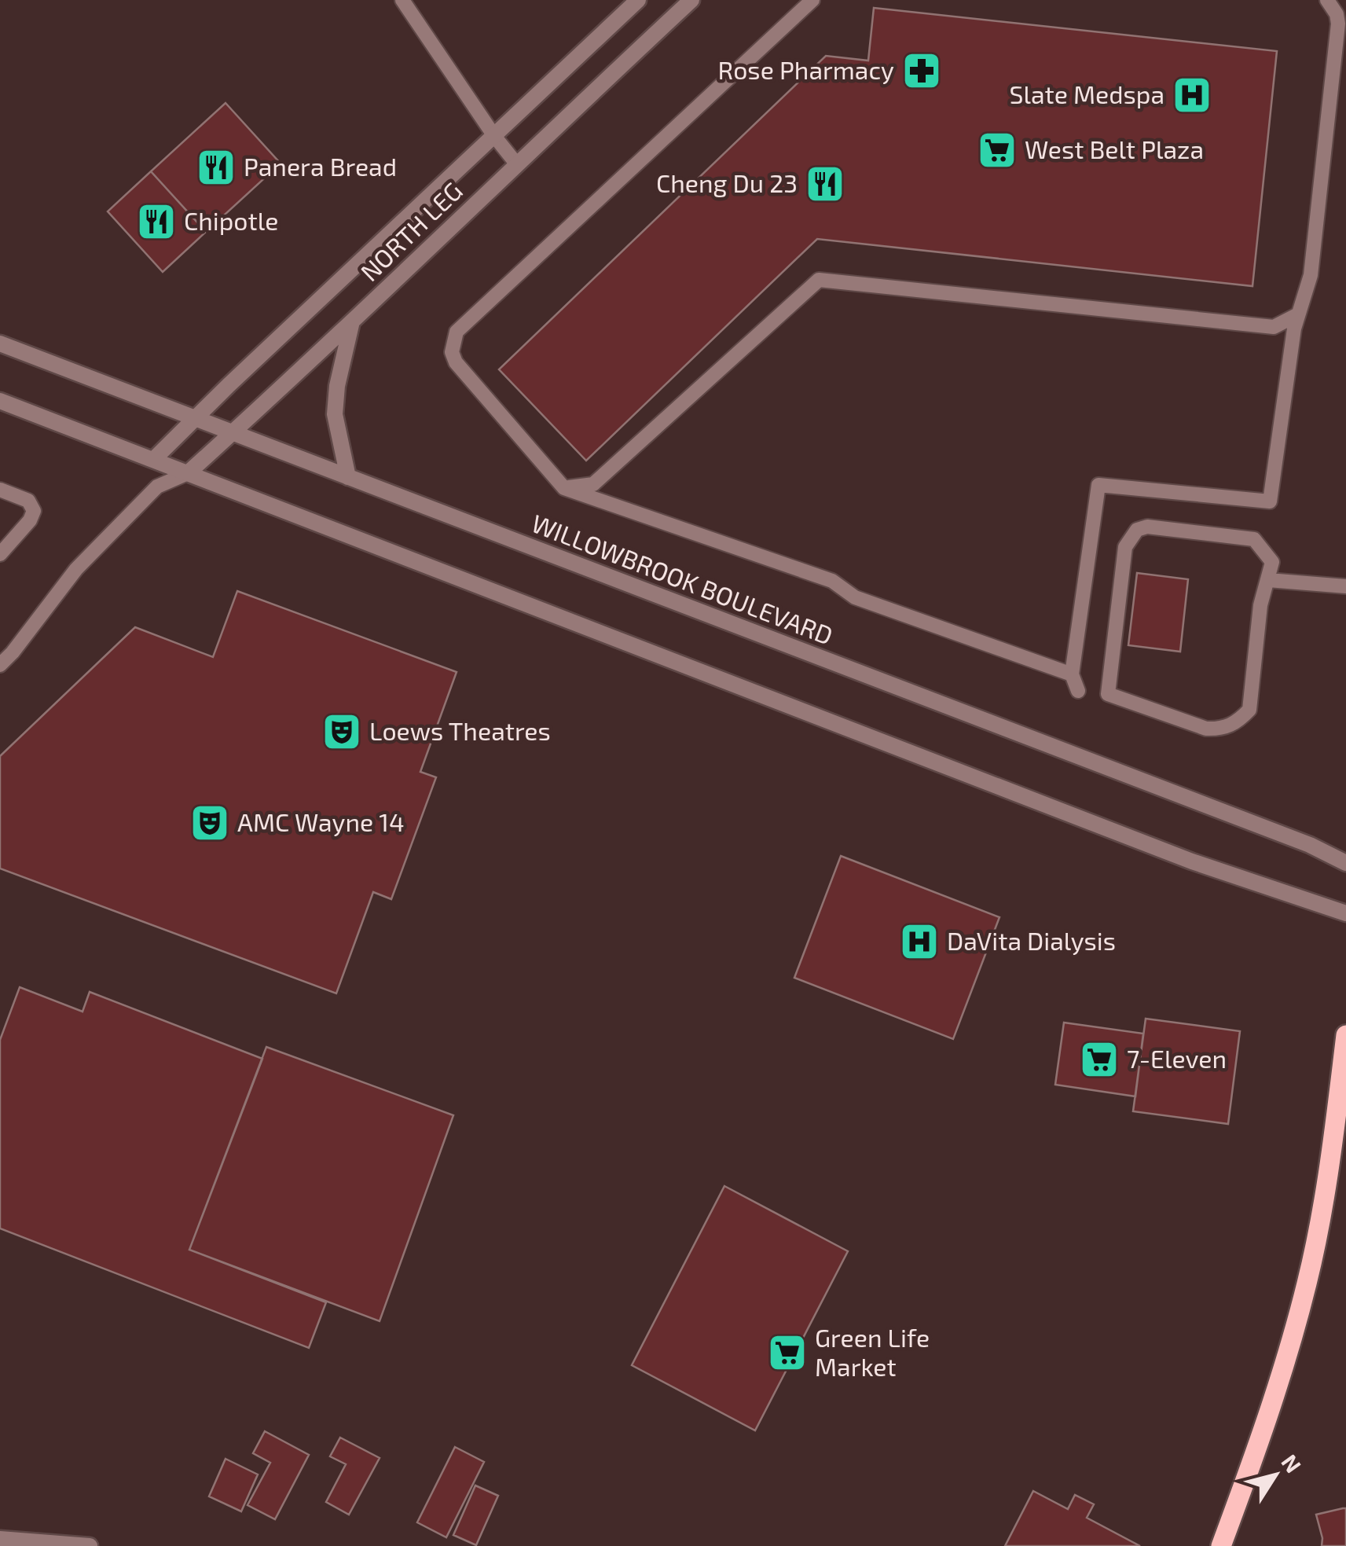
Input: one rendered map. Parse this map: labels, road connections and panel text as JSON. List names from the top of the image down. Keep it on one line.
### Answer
{"streets":{"street":["NORTH LEG","WILLOWBROOK BOULEVARD"]},"crossings":[["NORTH LEG","WILLOWBROOK BOULEVARD"]],"places":{"pharmacy":["Rose Pharmacy"],"hospital":["Slate Medspa","DaVita Dialysis"],"supermarket":["West Belt Plaza","7-Eleven","Green Life Market"],"restaurant":["Panera Bread","Cheng Du 23","Chipotle"],"theatre":["Loews Theatres","AMC Wayne 14"]},"north":"top right"}
